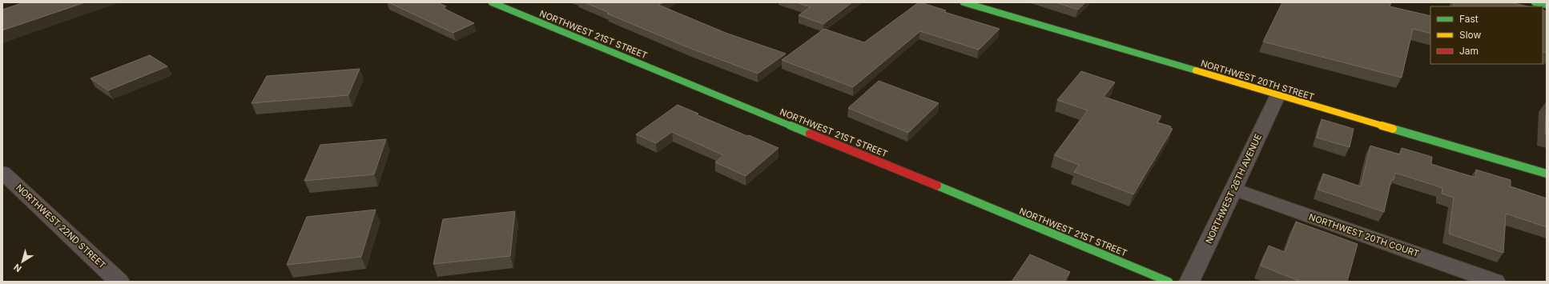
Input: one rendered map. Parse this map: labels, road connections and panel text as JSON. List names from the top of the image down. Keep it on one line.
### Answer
{"streets":{"street":["NORTHWEST 21ST STREET","NORTHWEST 20TH STREET","NORTHWEST 26TH AVENUE","NORTHWEST 22ND STREET","NORTHWEST 20TH COURT"]},"crossings":[["NORTHWEST 20TH STREET","NORTHWEST 26TH AVENUE"],["NORTHWEST 26TH AVENUE","NORTHWEST 20TH COURT"]],"legend":["Fast","Slow","Jam"],"north":"bottom left"}
